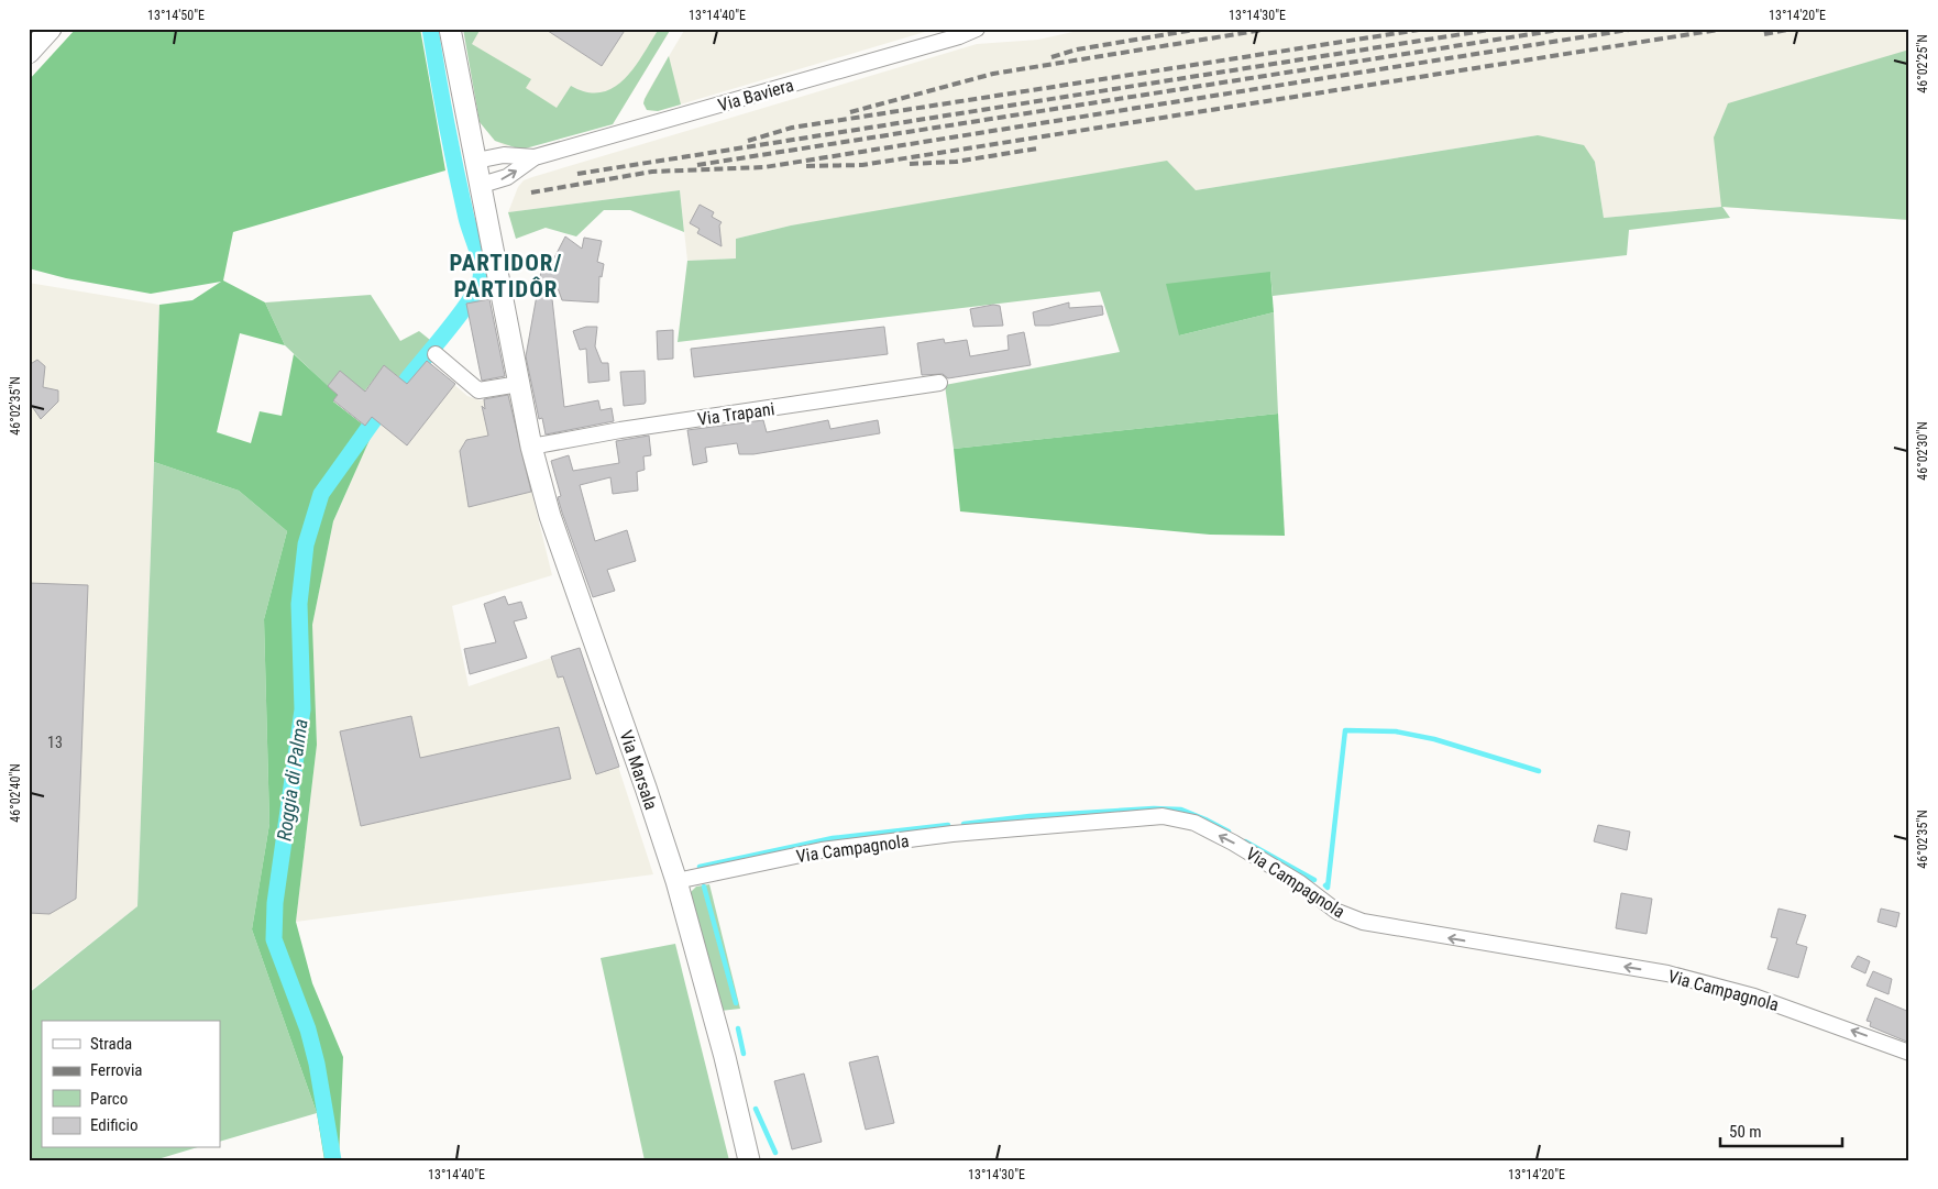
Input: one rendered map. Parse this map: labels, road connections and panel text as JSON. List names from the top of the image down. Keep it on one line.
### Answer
{"streets":{"street":["Via Baviera","Via Trapani","Via Marsala","Via Campagnola"]},"crossings":[["Via Baviera","Via Marsala"],["Via Trapani","Via Marsala"],["Via Marsala","Via Campagnola"]],"one_way":["Via Campagnola"],"districts":["PARTIDOR/ PARTIDÔR"],"water":["Roggia di Palma"],"house_numbers":["13"],"legend":["Strada","Ferrovia","Parco","Edificio"],"scale_bar":"50 m","coordinates":["13°14'50\"E","13°14'40\"E","13°14'30\"E","13°14'20\"E","46°02'25\"N","46°02'35\"N","46°02'30\"N","46°02'40\"N"]}
